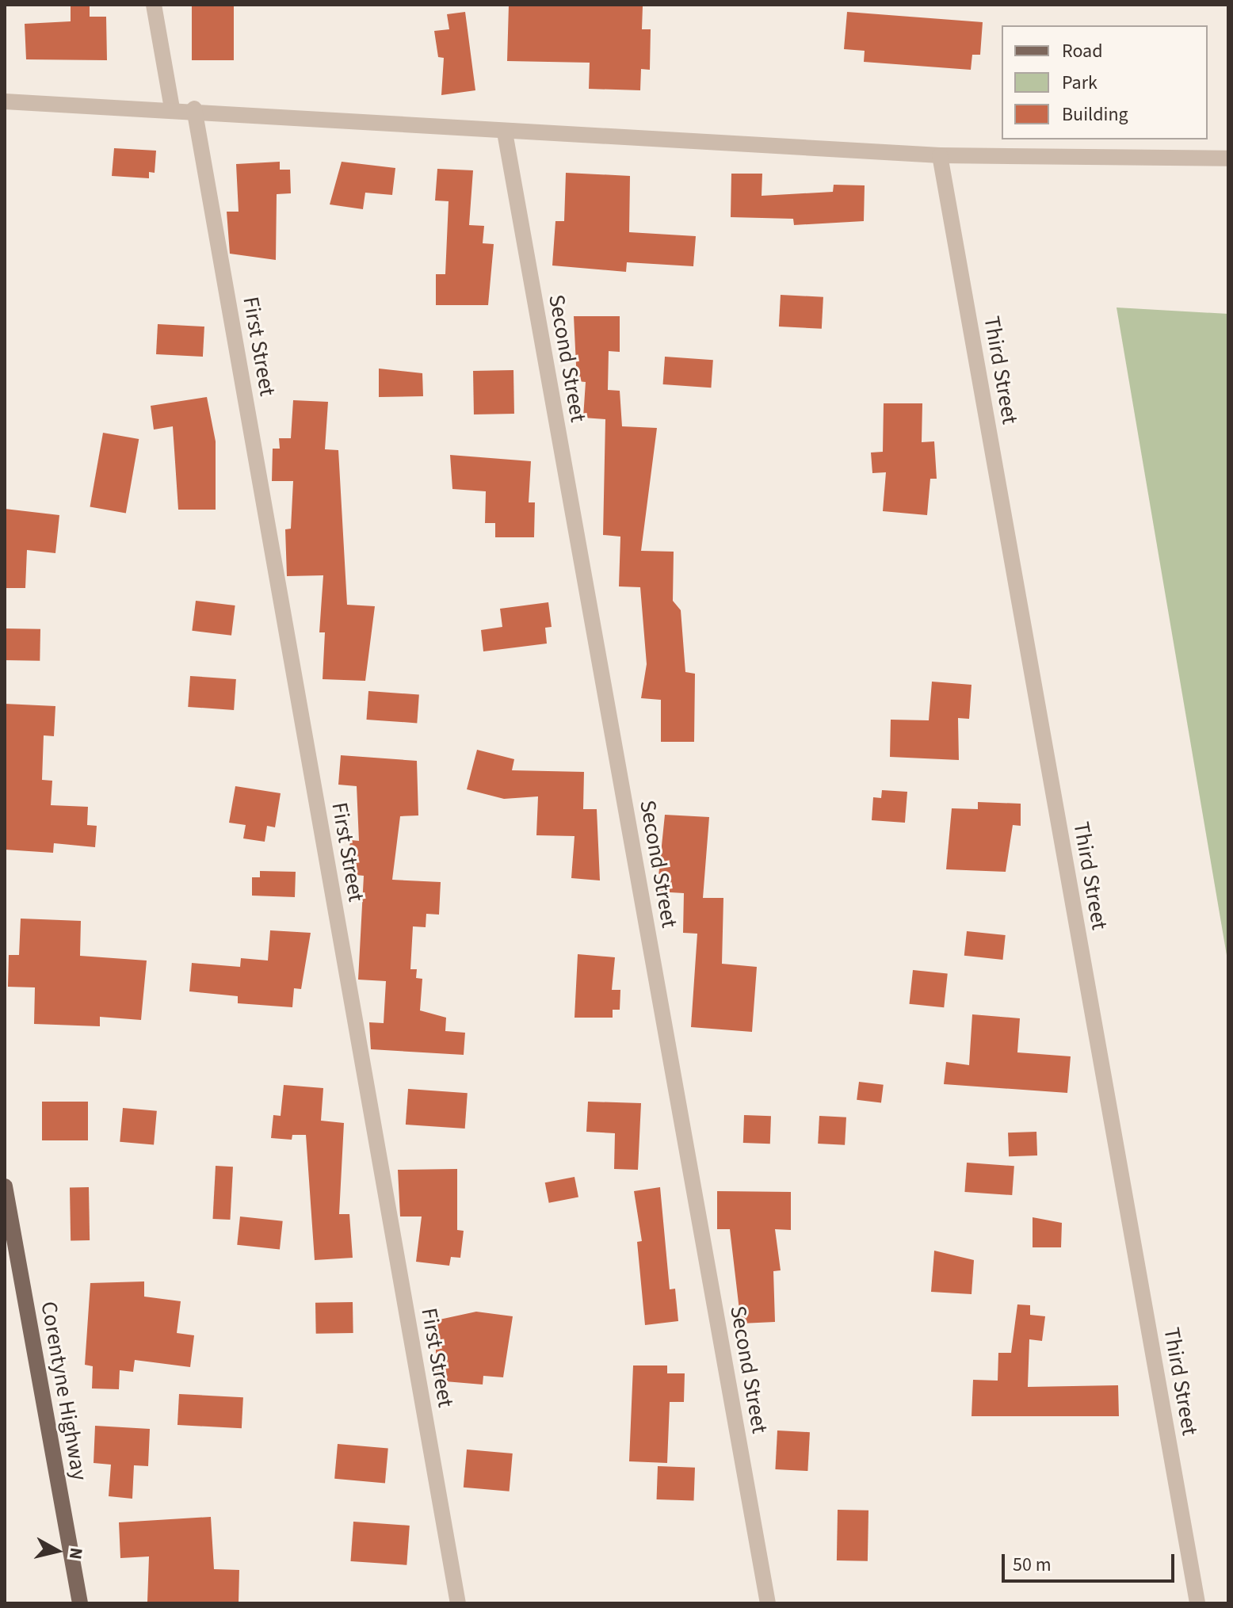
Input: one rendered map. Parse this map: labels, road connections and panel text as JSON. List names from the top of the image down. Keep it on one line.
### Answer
{"streets":{"main road":["Corentyne Highway"],"street":["First Street","Second Street","Third Street"]},"legend":["Road","Park","Building"],"scale_bar":"50 m","north":"right"}
